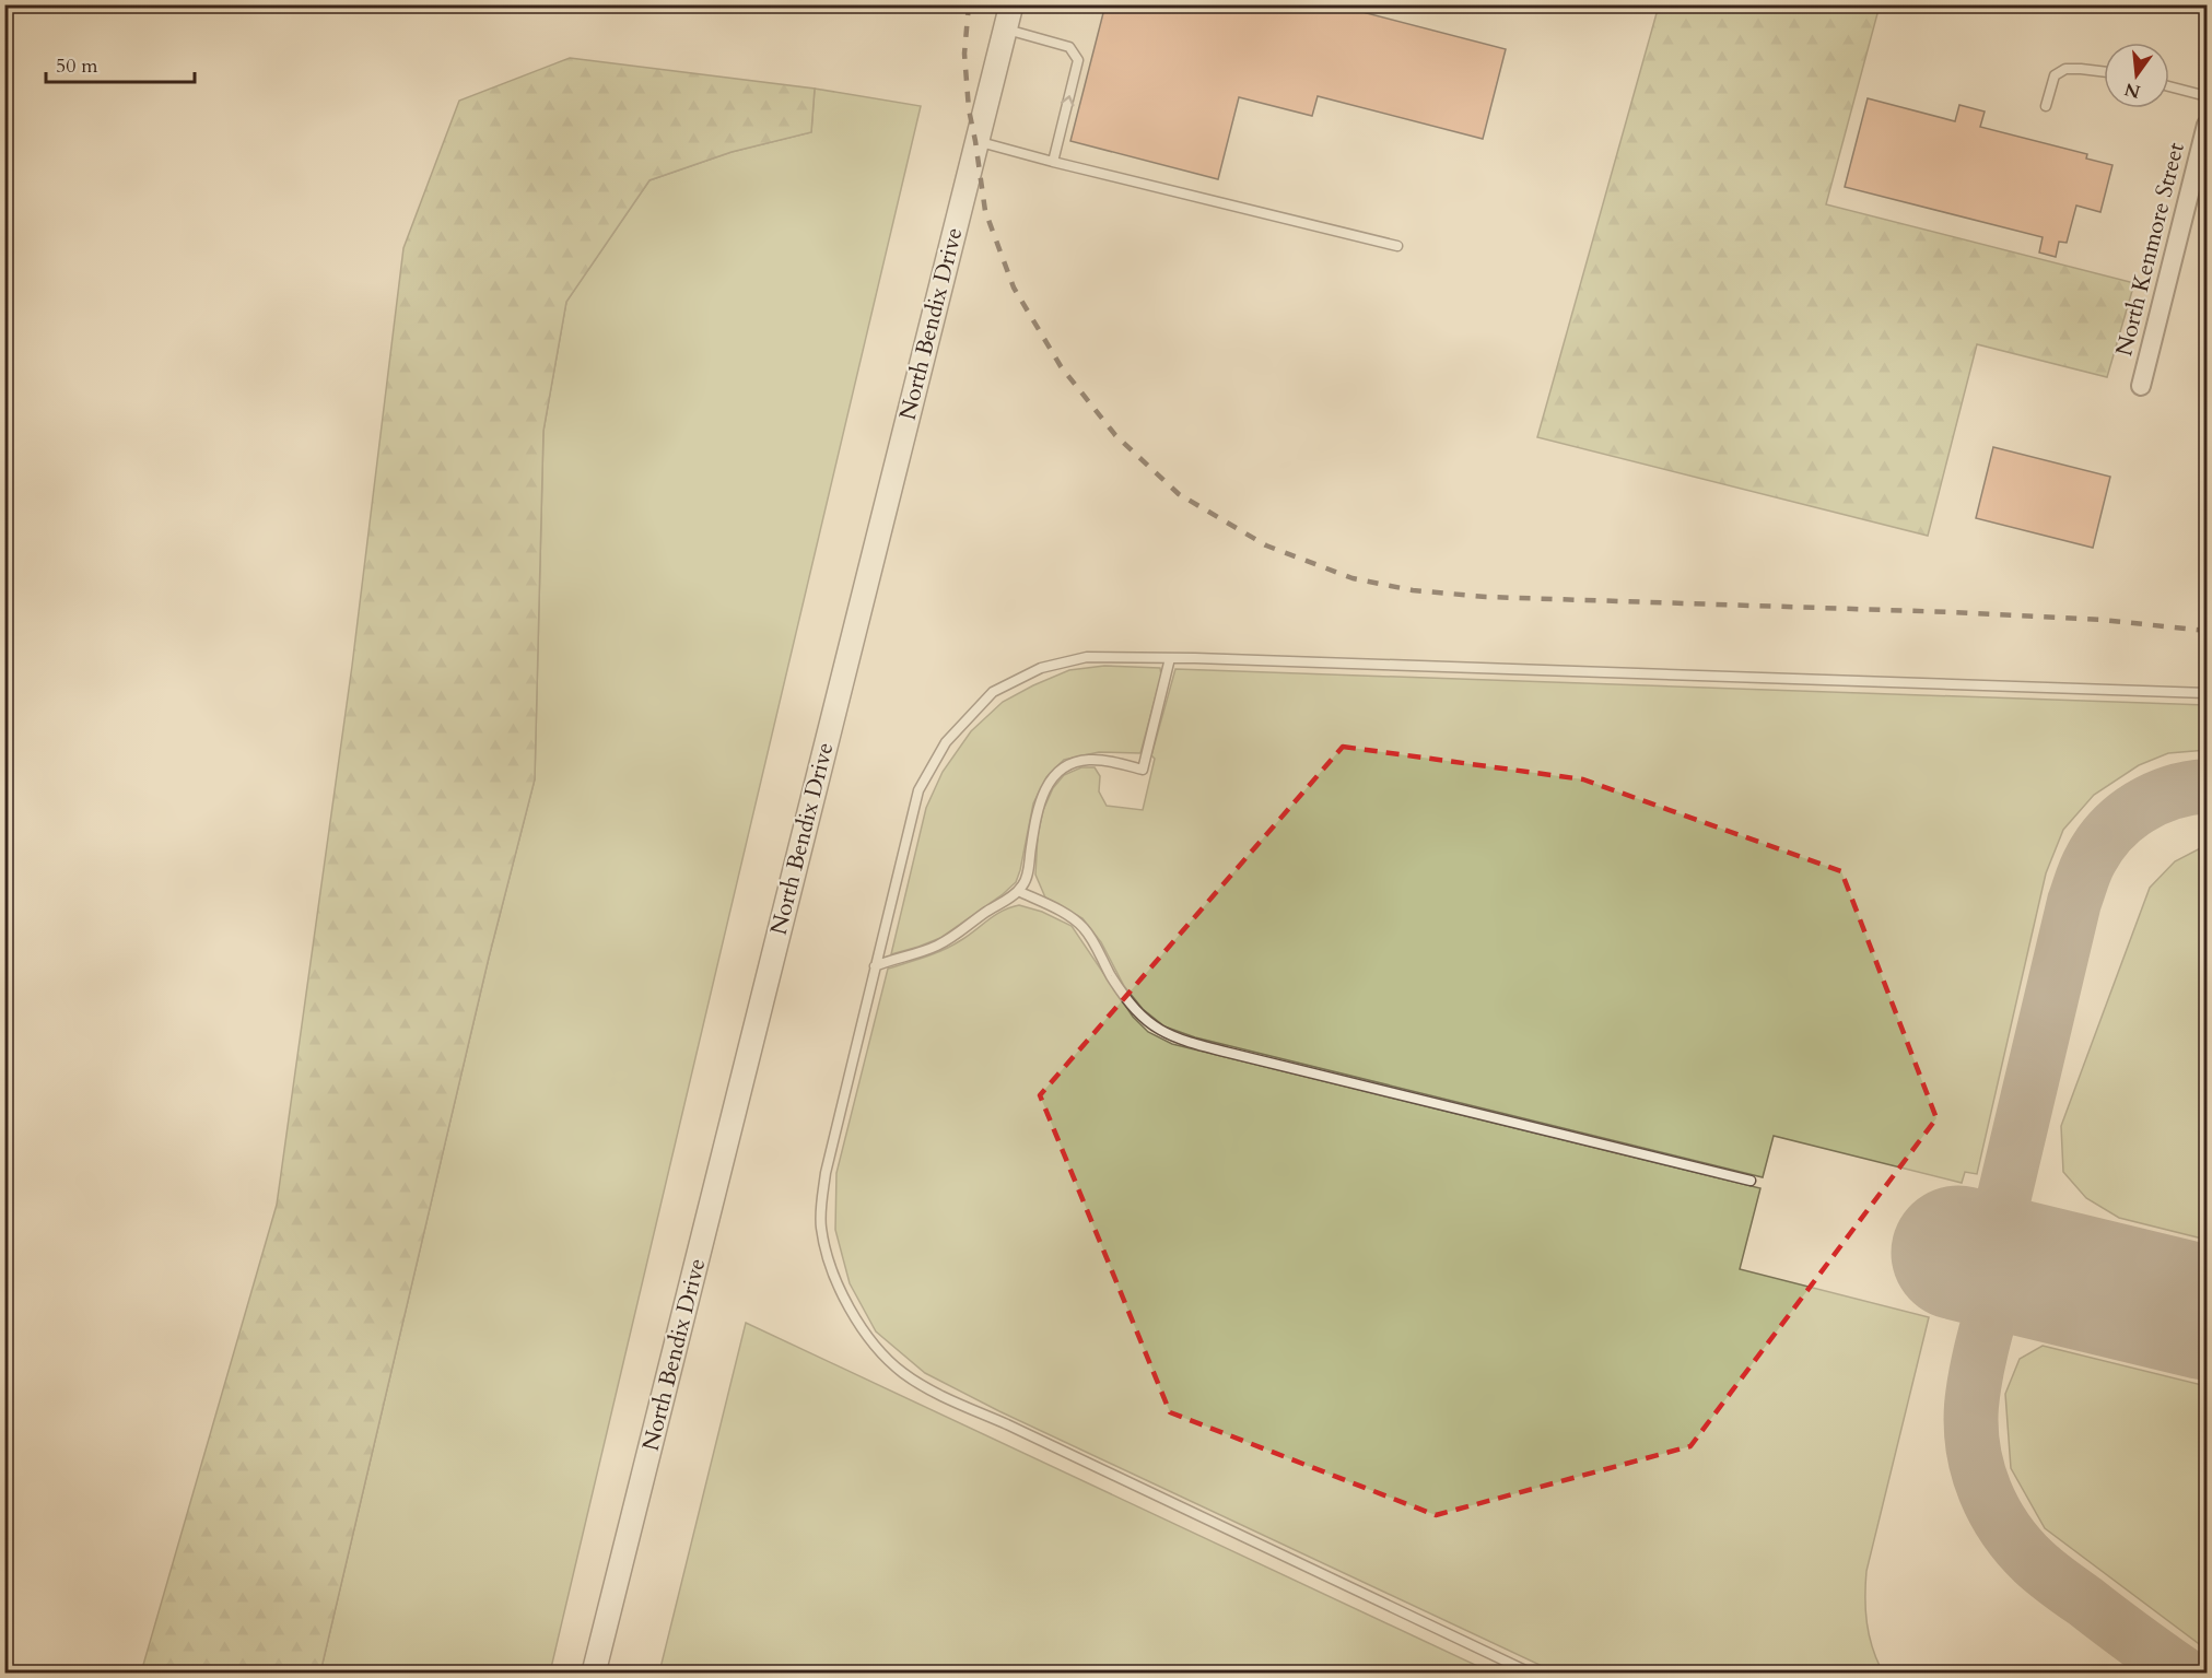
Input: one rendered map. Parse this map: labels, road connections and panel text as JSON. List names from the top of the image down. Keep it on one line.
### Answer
{"streets":{"street":["North Kenmore Street","North Bendix Drive"]},"scale_bar":"50 m","north":"bottom"}
